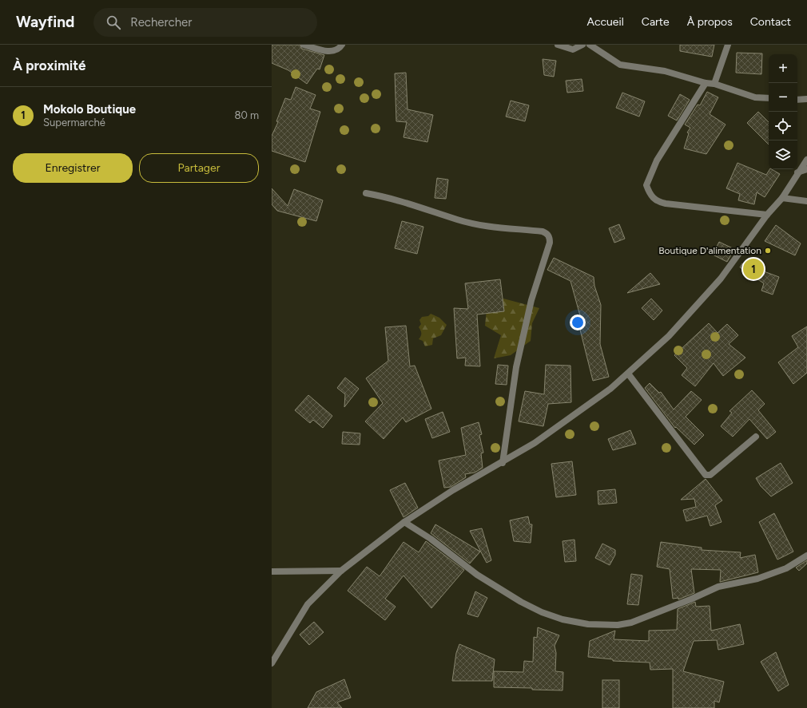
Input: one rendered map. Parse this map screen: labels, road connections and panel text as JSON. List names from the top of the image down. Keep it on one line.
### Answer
{"places":["Boutique D'alimentation"],"page":{"header":"Wayfind","search":"Rechercher","nav":["Accueil","Carte","À propos","Contact"],"heading":"À proximité","map_buttons":["+","−"],"list":[{"mark":"1","name":"Mokolo Boutique","note":"Supermarché","value":"80 m"}],"buttons":["Enregistrer","Partager"],"pins":"1"}}
